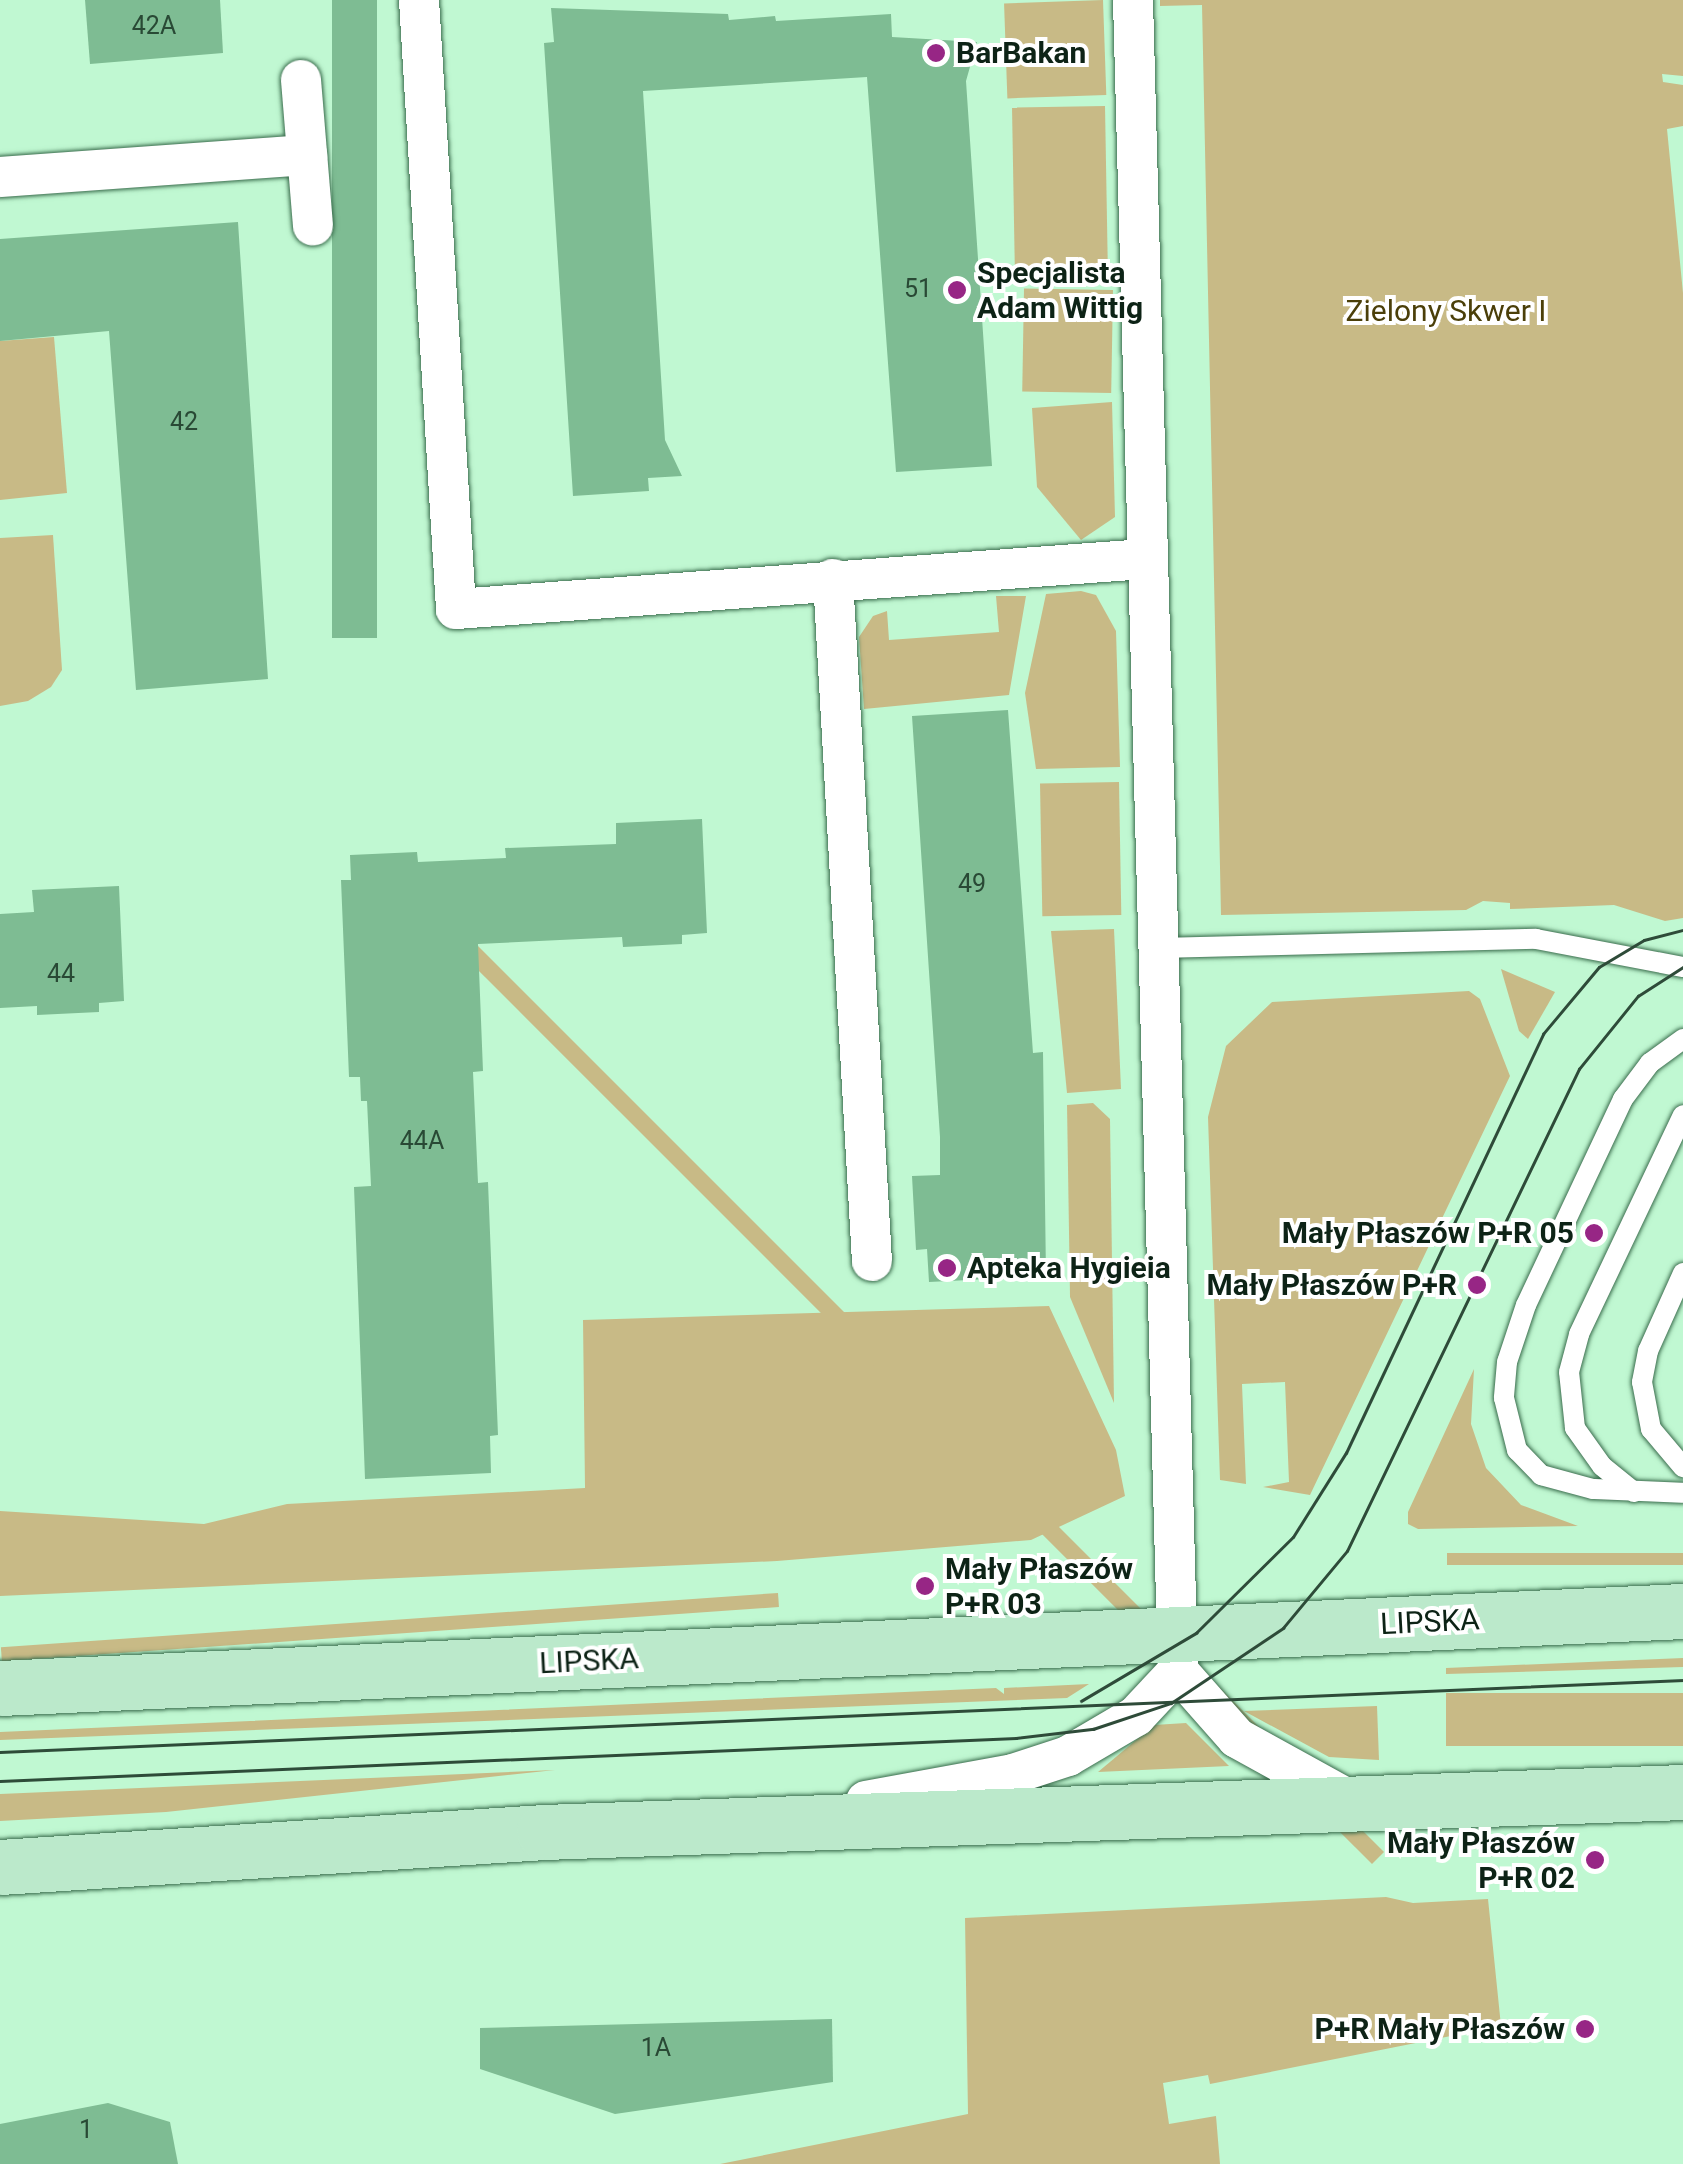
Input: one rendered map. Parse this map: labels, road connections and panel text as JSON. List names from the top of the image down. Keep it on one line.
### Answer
{"streets":{"main road":["LIPSKA"]},"parks":["Zielony Skwer I"],"places":["BarBakan","Specjalista Adam Wittig","Mały Płaszów P+R 05","Apteka Hygieia","Mały Płaszów P+R","Mały Płaszów P+R 03","Mały Płaszów P+R 02","P+R Mały Płaszów"],"house_numbers":["42A","51","42","49","44","44A","1A","1"]}
